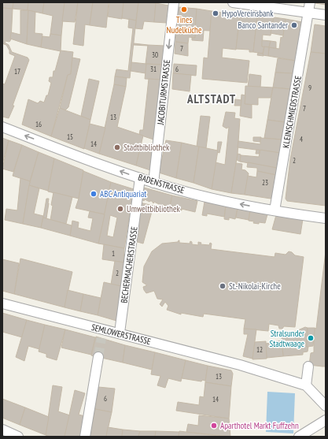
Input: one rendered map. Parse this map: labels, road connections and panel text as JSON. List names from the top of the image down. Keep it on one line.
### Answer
{"streets":{"street":["JACOBITURMSTRASSE","KLEINSCHMIEDSTRASSE","BADENSTRASSE","BECHERMACHERSTRASSE","SEMLOWERSTRASSE"]},"crossings":[["JACOBITURMSTRASSE","BADENSTRASSE"],["KLEINSCHMIEDSTRASSE","BADENSTRASSE"],["BADENSTRASSE","BECHERMACHERSTRASSE"],["BECHERMACHERSTRASSE","SEMLOWERSTRASSE"]],"one_way":["JACOBITURMSTRASSE","BADENSTRASSE"],"districts":["ALTSTADT"],"places":["Tines Nudelküche","HypoVereinsbank","Banco Santander","Stadtbibliothek","ABC Antiquariat","Umweltbibliothek","St.-Nikolai-Kirche","Stralsunder Stadtwaage","Aparthotel Markt Fuffzehn"],"house_numbers":["7","30","31","6","17","9","7","13","16","15","4","14","2","23","1","2","12","13","6","14"]}
